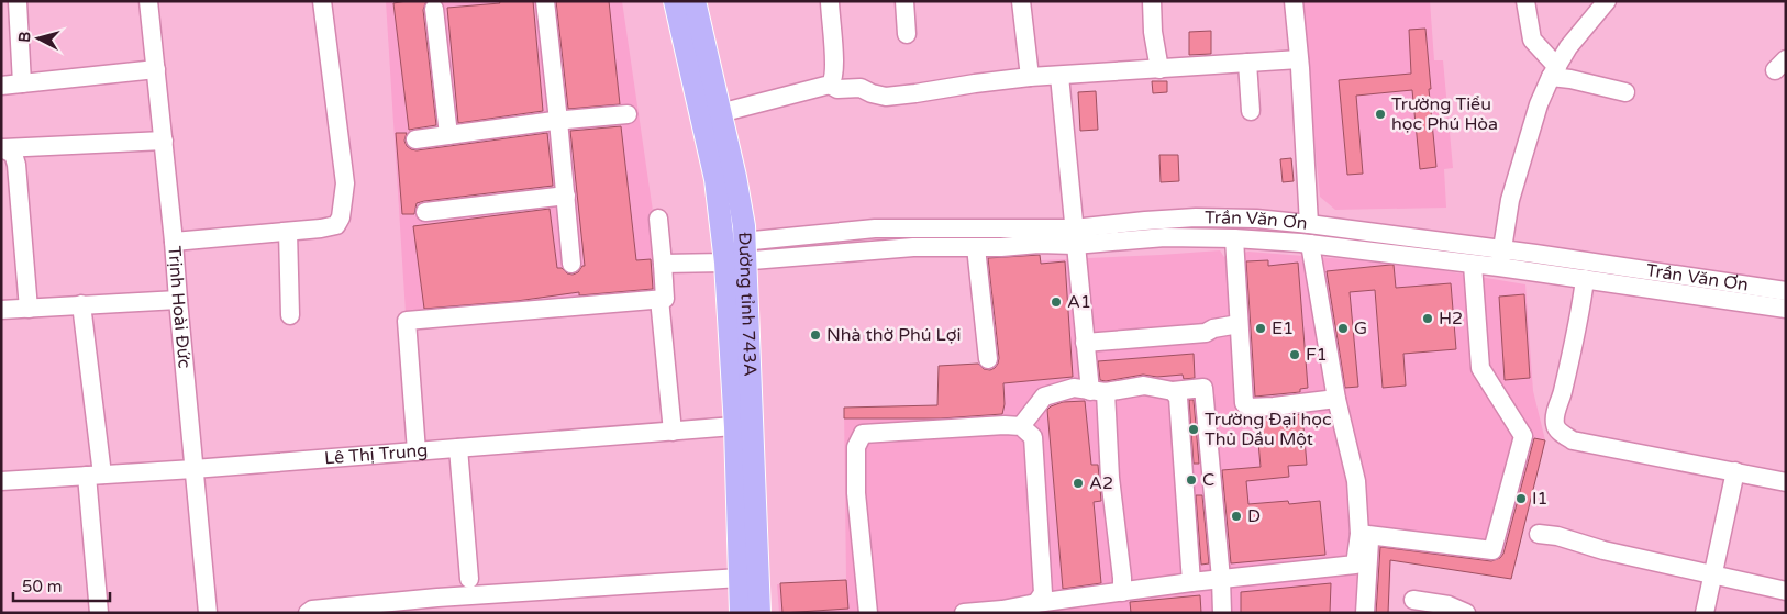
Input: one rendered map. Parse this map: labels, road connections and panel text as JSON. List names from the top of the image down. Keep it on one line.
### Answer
{"streets":{"main road":["Đường tỉnh 743A"],"street":["Trần Văn Ơn","Trịnh Hoài Đức","Lê Thị Trung"]},"crossings":[["Trần Văn Ơn","Đường tỉnh 743A"],["Đường tỉnh 743A","Lê Thị Trung"],["Trịnh Hoài Đức","Lê Thị Trung"]],"places":["Trường Tiểu học Phú Hòa","A1","H2","E1","G","Nhà thờ Phú Lợi","F1","Trường Đại học Thủ Dầu Một","C","A2","I1","D"],"scale_bar":"50 m","north":"left"}
